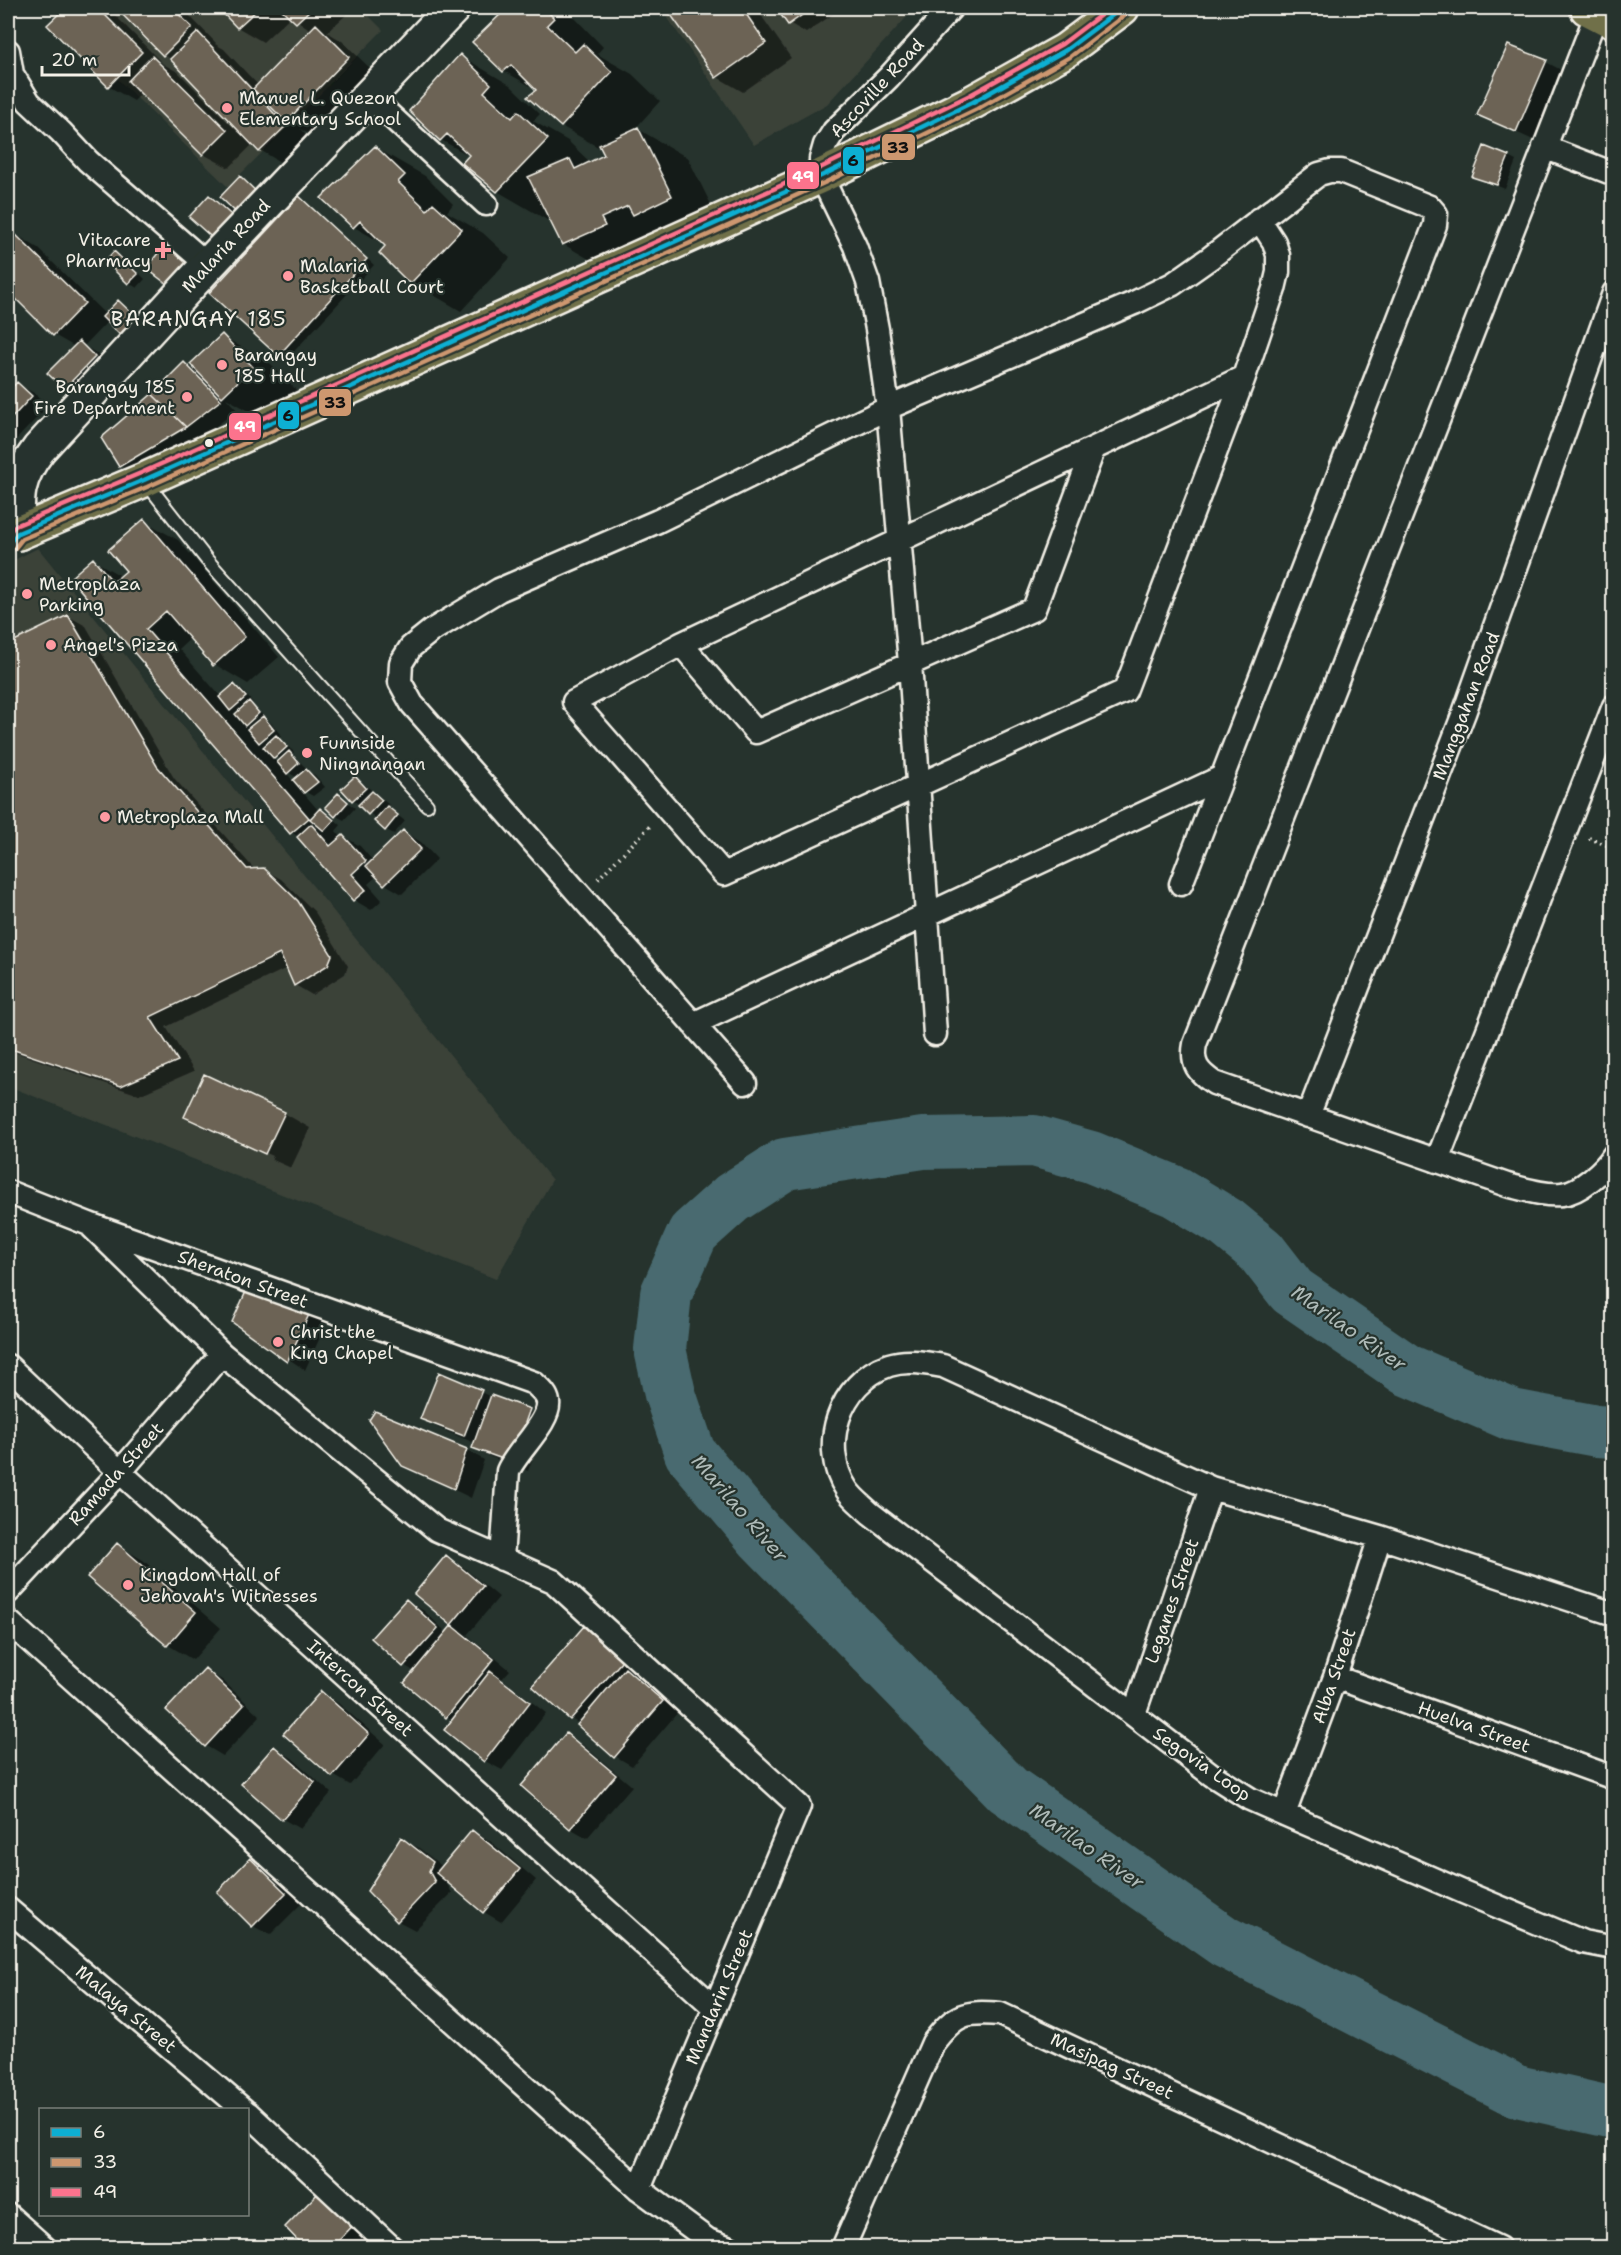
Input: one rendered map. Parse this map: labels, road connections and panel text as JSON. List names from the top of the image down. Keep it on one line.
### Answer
{"streets":{"main road":["Malaria Road"],"street":["Ascoville Road","Manggahan Road","Sheraton Street","Ramada Street","Leganes Street","Alba Street","Intercon Street","Huelva Street","Segovia Loop","Mandarin Street","Malaya Street","Masipag Street"]},"crossings":[["Sheraton Street","Mandarin Street"],["Ramada Street","Intercon Street"],["Leganes Street","Segovia Loop"],["Alba Street","Huelva Street"],["Alba Street","Segovia Loop"],["Intercon Street","Mandarin Street"]],"districts":["BARANGAY 185"],"water":["Marilao River"],"places":{"other":["Manuel L. Quezon Elementary School","Malaria Basketball Court","Barangay 185 Hall","Barangay 185 Fire Department","Metroplaza Parking","Angel's Pizza","Funnside Ningnangan","Metroplaza Mall","Christ the King Chapel","Kingdom Hall of Jehovah's Witnesses"],"health":["Vitacare Pharmacy"]},"lines":["transit line 6","transit line 49","transit line 33"],"legend":["6","33","49"],"scale_bar":"20 m"}
